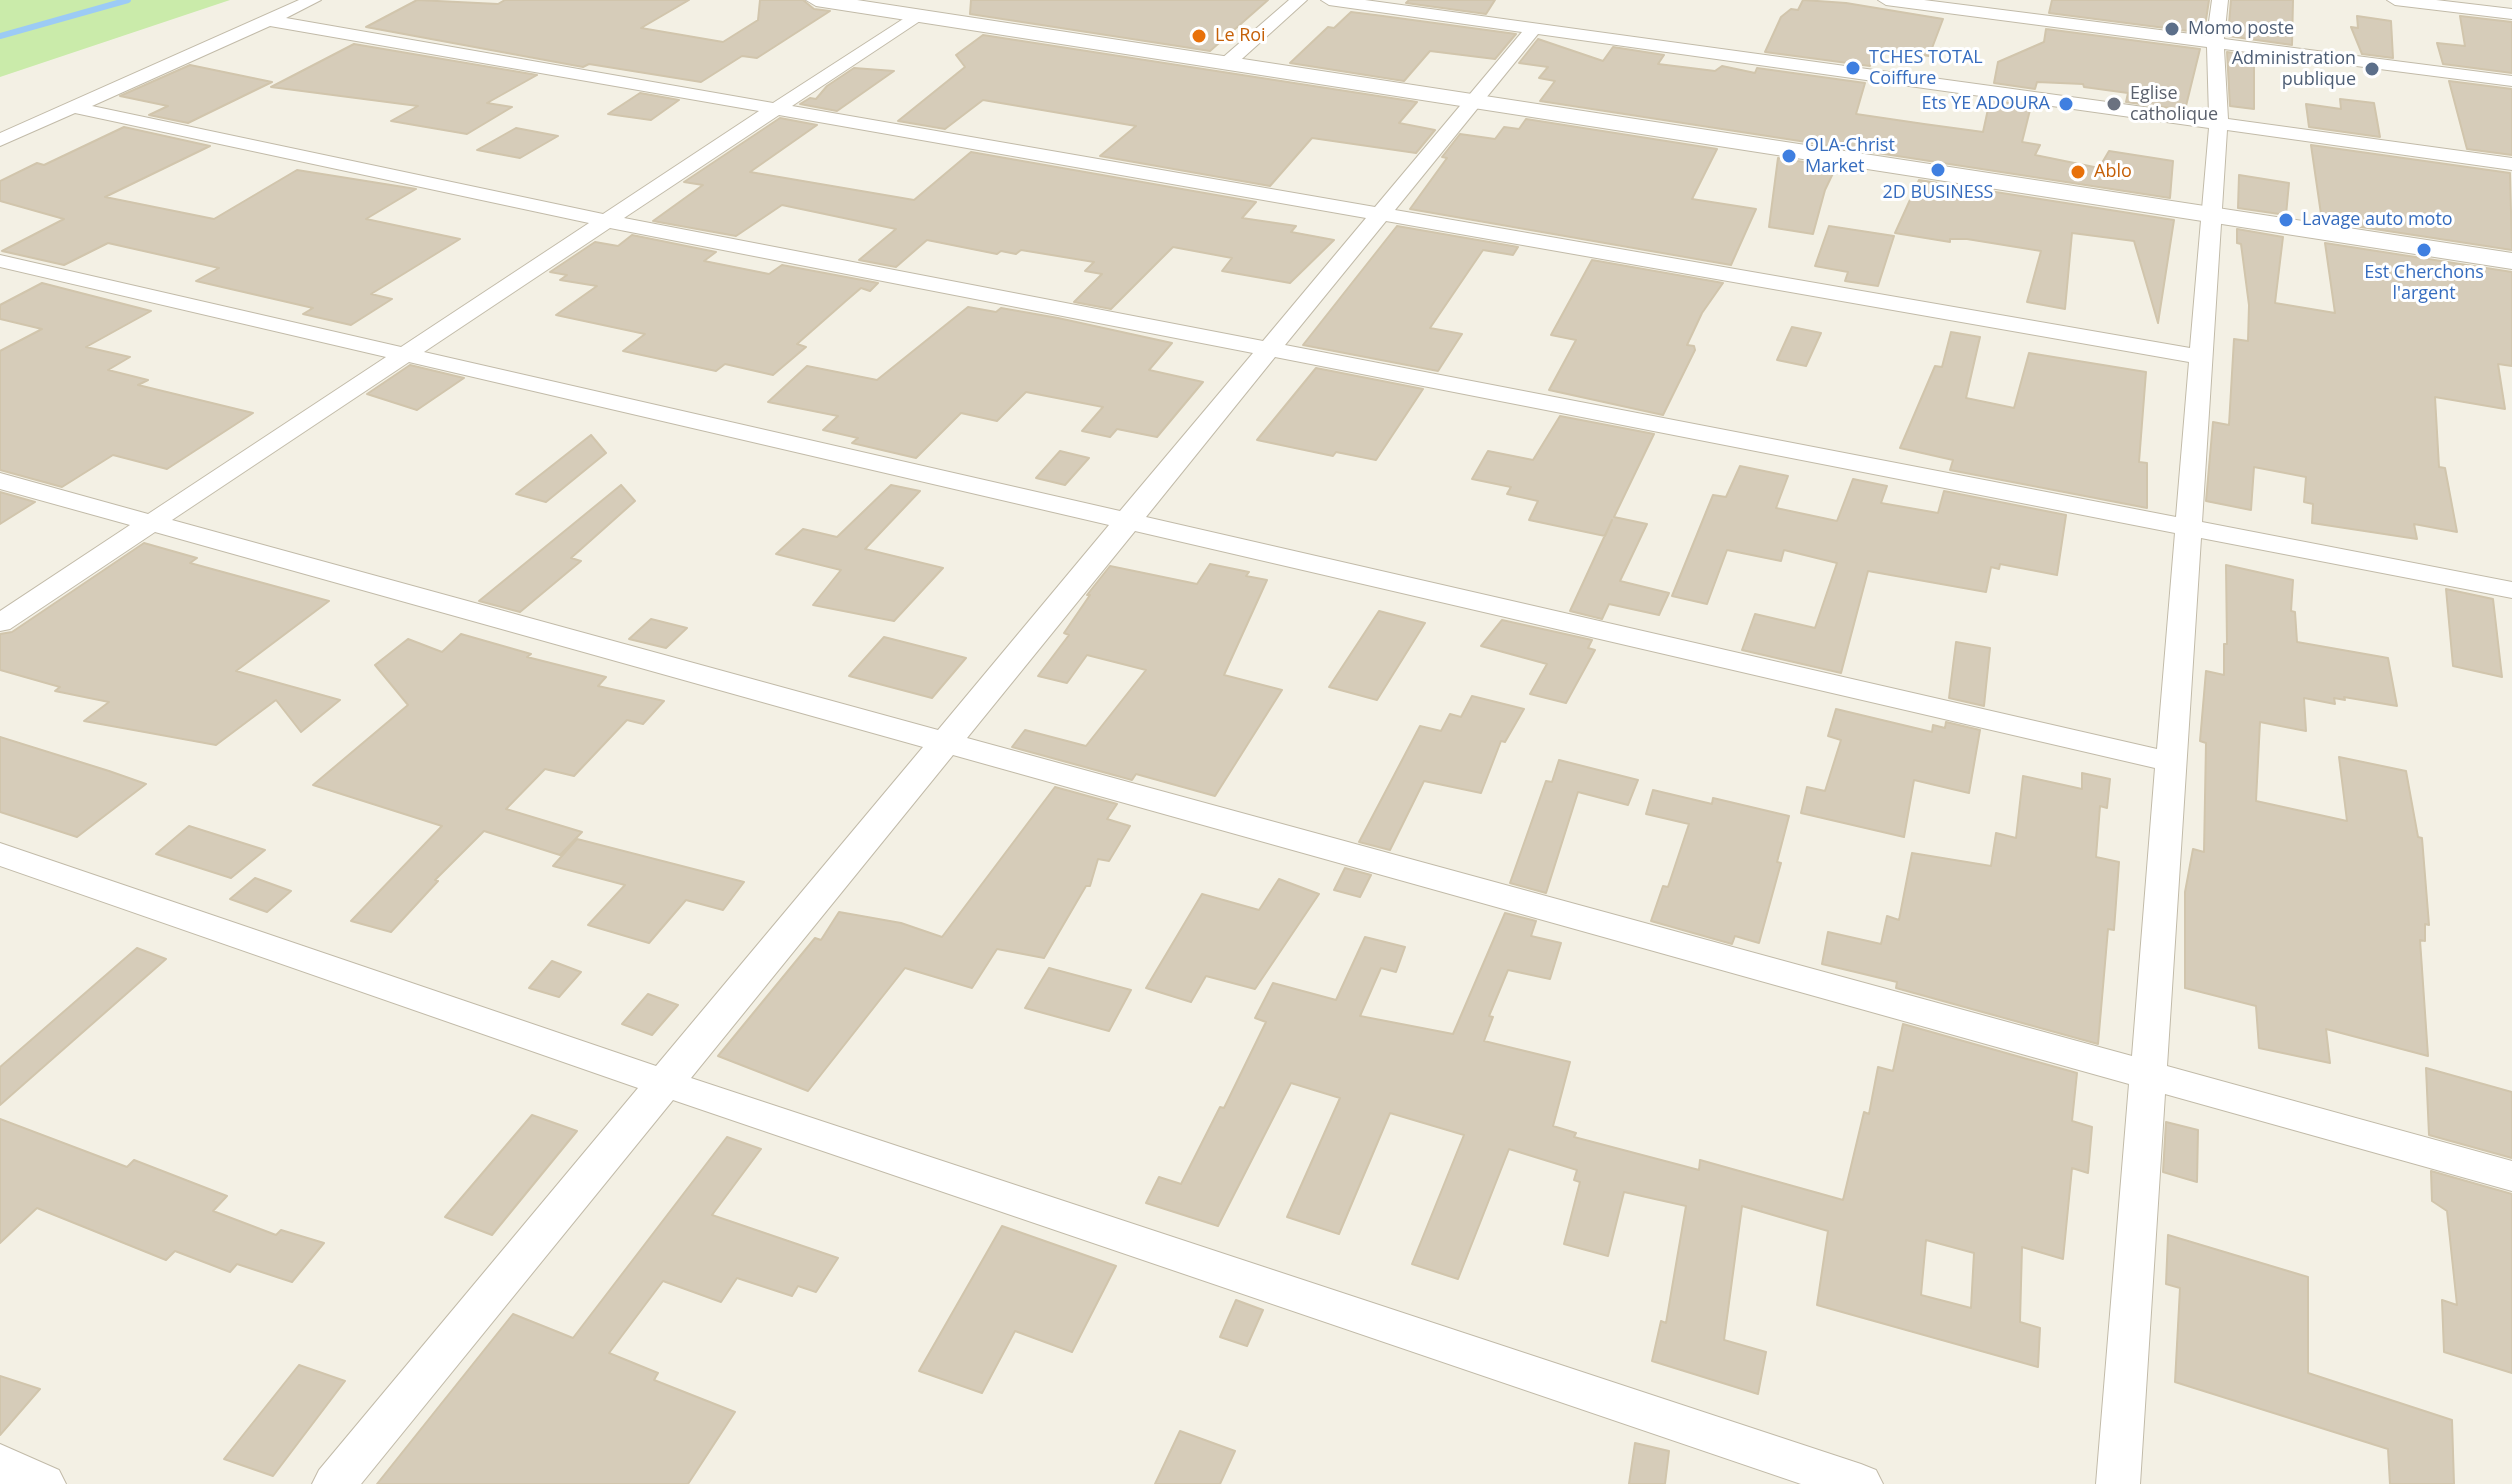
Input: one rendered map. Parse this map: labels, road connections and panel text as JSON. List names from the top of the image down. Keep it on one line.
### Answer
{"places":["Momo poste","Le Roi","TCHES TOTAL Coiffure","Administration publique","Ets YE ADOURA","Eglise catholique","OLA-Christ Market","2D BUSINESS","Ablo","Lavage auto moto","Est Cherchons l'argent"]}
